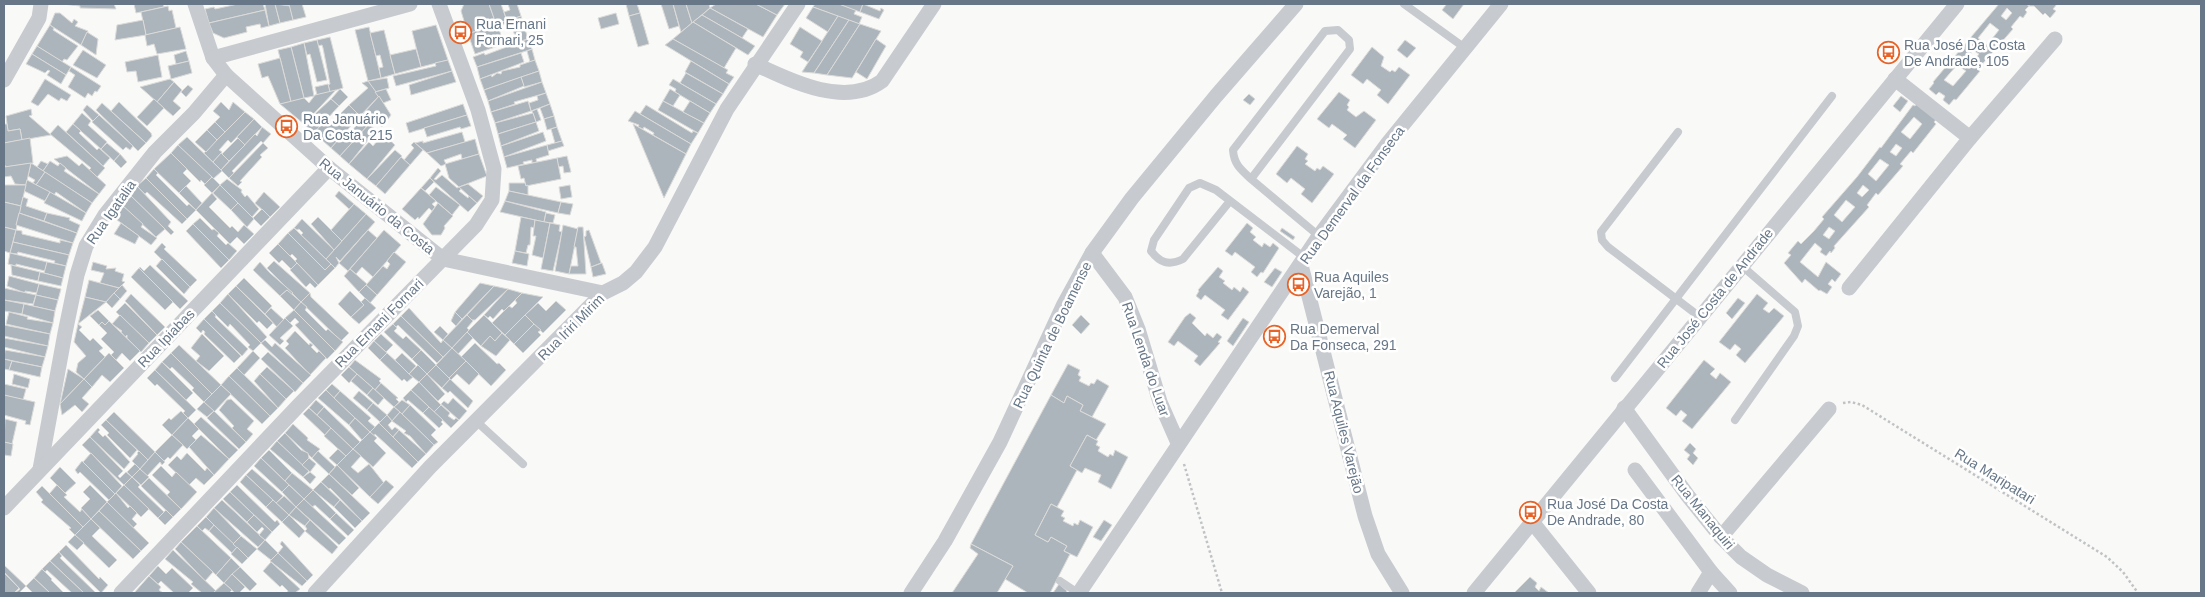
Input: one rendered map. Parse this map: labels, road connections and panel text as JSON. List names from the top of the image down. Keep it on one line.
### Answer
{"streets":{"street":["Rua Demerval da Fonseca","Rua Januário da Costa","Rua Igatalia","Rua José Costa de Andrade","Rua Ernani Fornari","Rua Iriri Mirim","Rua Quinta de Boamense","Rua Ipiabas","Rua Lenda do Luar","Rua Aquiles Varejão","Rua Manaquiri"],"path":["Rua Maripatari"]},"crossings":[["Rua Demerval da Fonseca","Rua Lenda do Luar"],["Rua Demerval da Fonseca","Rua Aquiles Varejão"],["Rua Januário da Costa","Rua Igatalia"],["Rua Januário da Costa","Rua Ernani Fornari"],["Rua Januário da Costa","Rua Iriri Mirim"],["Rua Januário da Costa","Rua Ipiabas"],["Rua Igatalia","Rua Ipiabas"],["Rua José Costa de Andrade","Rua Manaquiri"],["Rua Quinta de Boamense","Rua Lenda do Luar"]],"places":{"bus stop":["Rua Ernani Fornari, 25","Rua José Da Costa De Andrade, 105","Rua Januário Da Costa, 215","Rua Aquiles Varejão, 1","Rua Demerval Da Fonseca, 291","Rua José Da Costa De Andrade, 80"]}}
